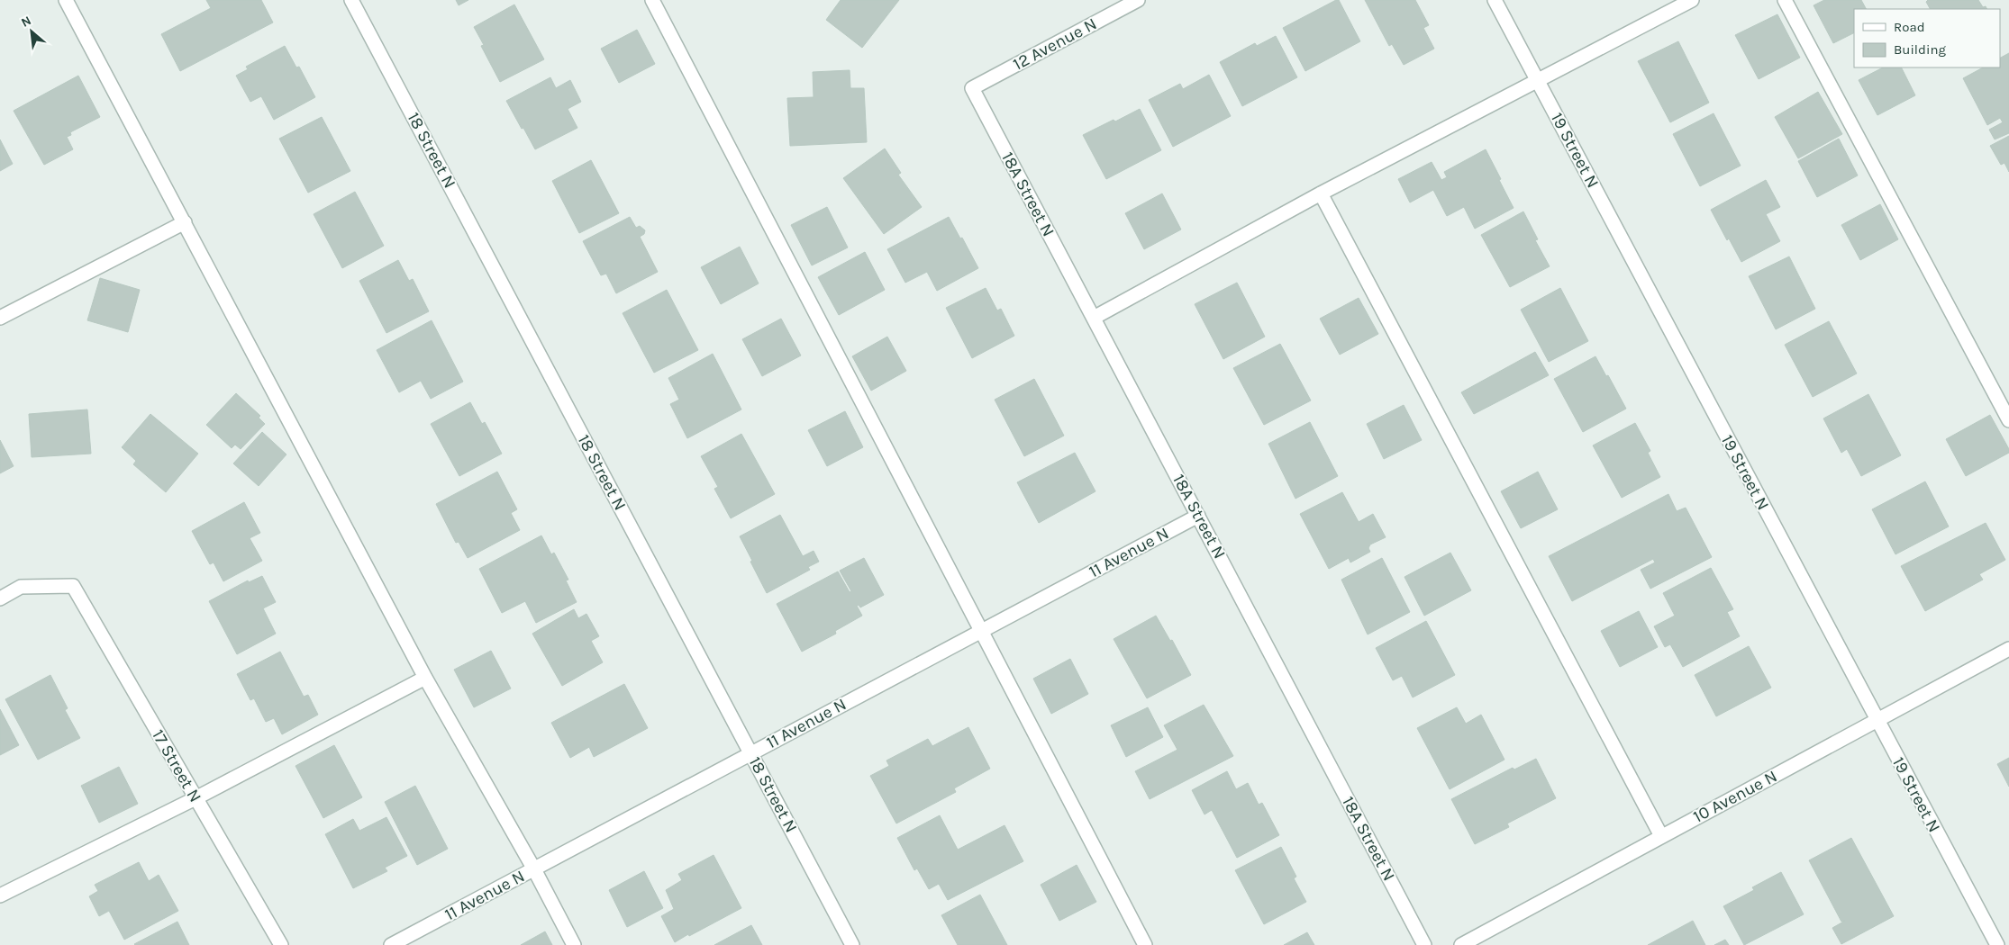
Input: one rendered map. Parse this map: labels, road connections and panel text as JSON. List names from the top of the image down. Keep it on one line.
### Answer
{"streets":{"street":["12 Avenue N","18 Street N","19 Street N","18A Street N","11 Avenue N","17 Street N","10 Avenue N"]},"crossings":[["12 Avenue N","18A Street N"],["18 Street N","11 Avenue N"],["19 Street N","10 Avenue N"],["18A Street N","11 Avenue N"]],"legend":["Road","Building"],"north":"top left"}
